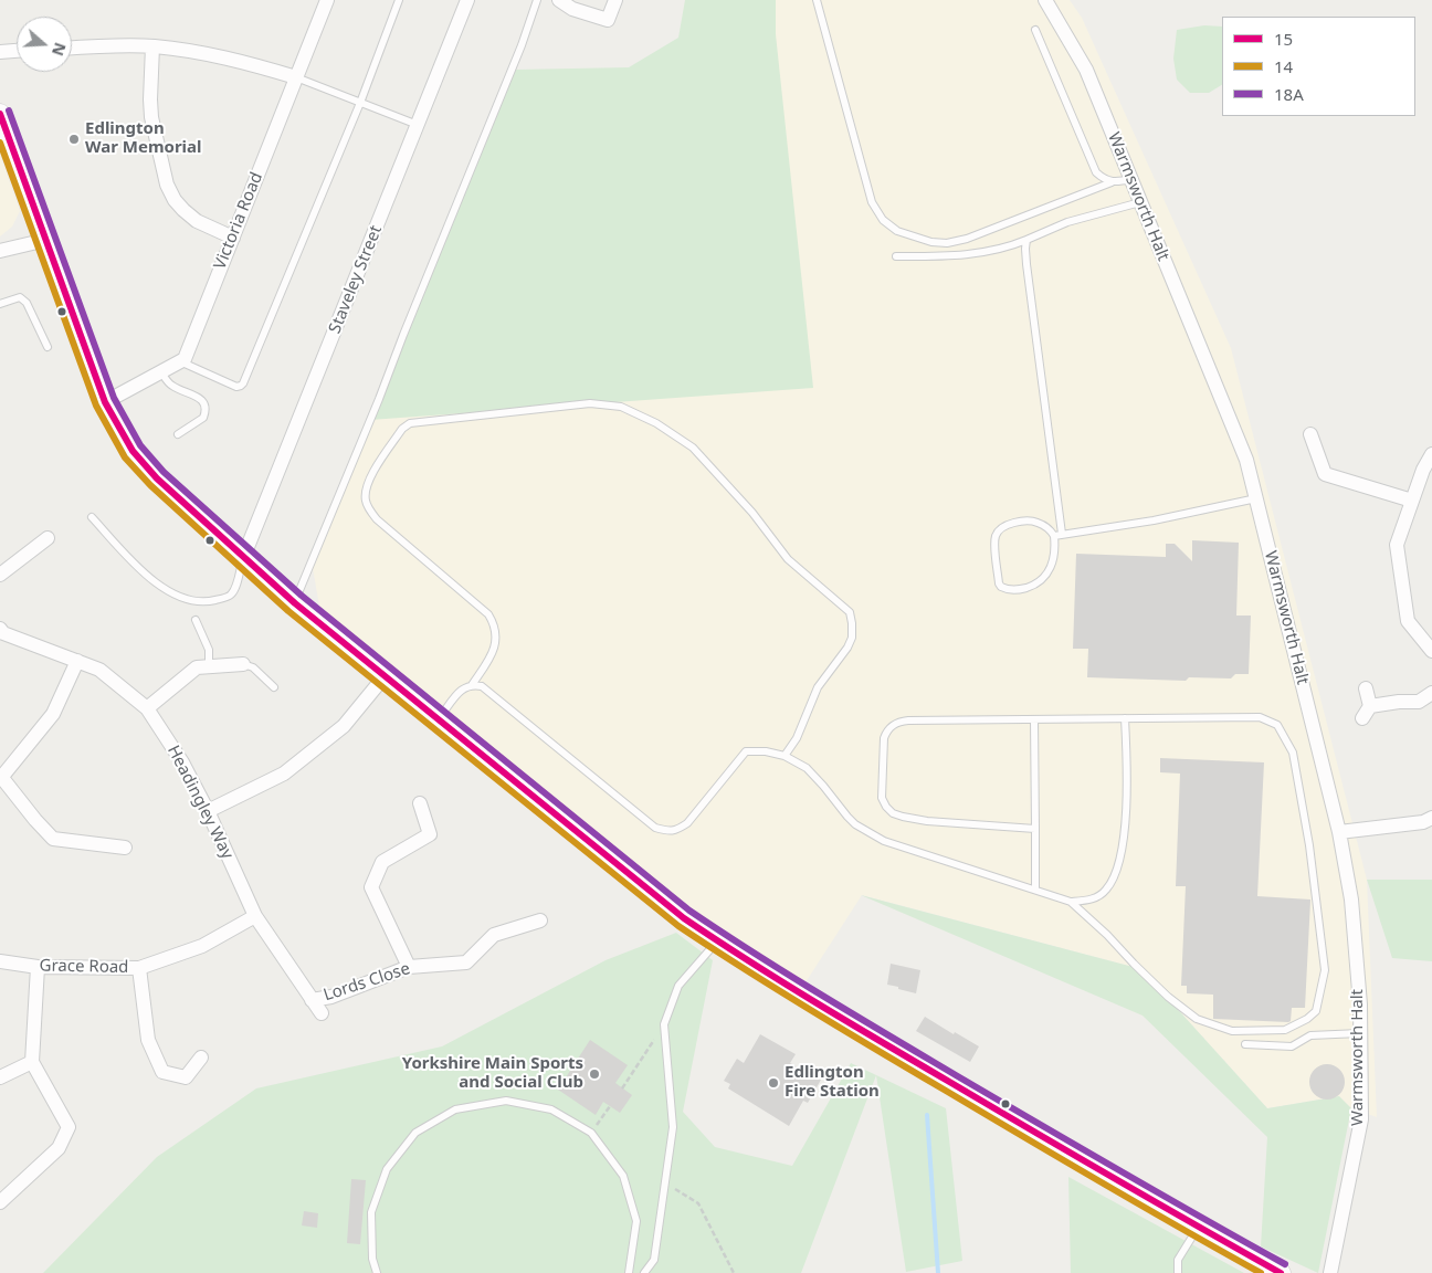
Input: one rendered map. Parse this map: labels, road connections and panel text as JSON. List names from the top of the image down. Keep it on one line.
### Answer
{"streets":{"street":["Warmsworth Halt","Victoria Road","Staveley Street","Headingley Way","Grace Road","Lords Close"]},"crossings":[["Headingley Way","Grace Road"],["Headingley Way","Lords Close"]],"places":["Edlington War Memorial","Yorkshire Main Sports and Social Club","Edlington Fire Station"],"lines":["transit line 18A","transit line 15","transit line 14"],"legend":["15","14","18A"],"north":"right"}
